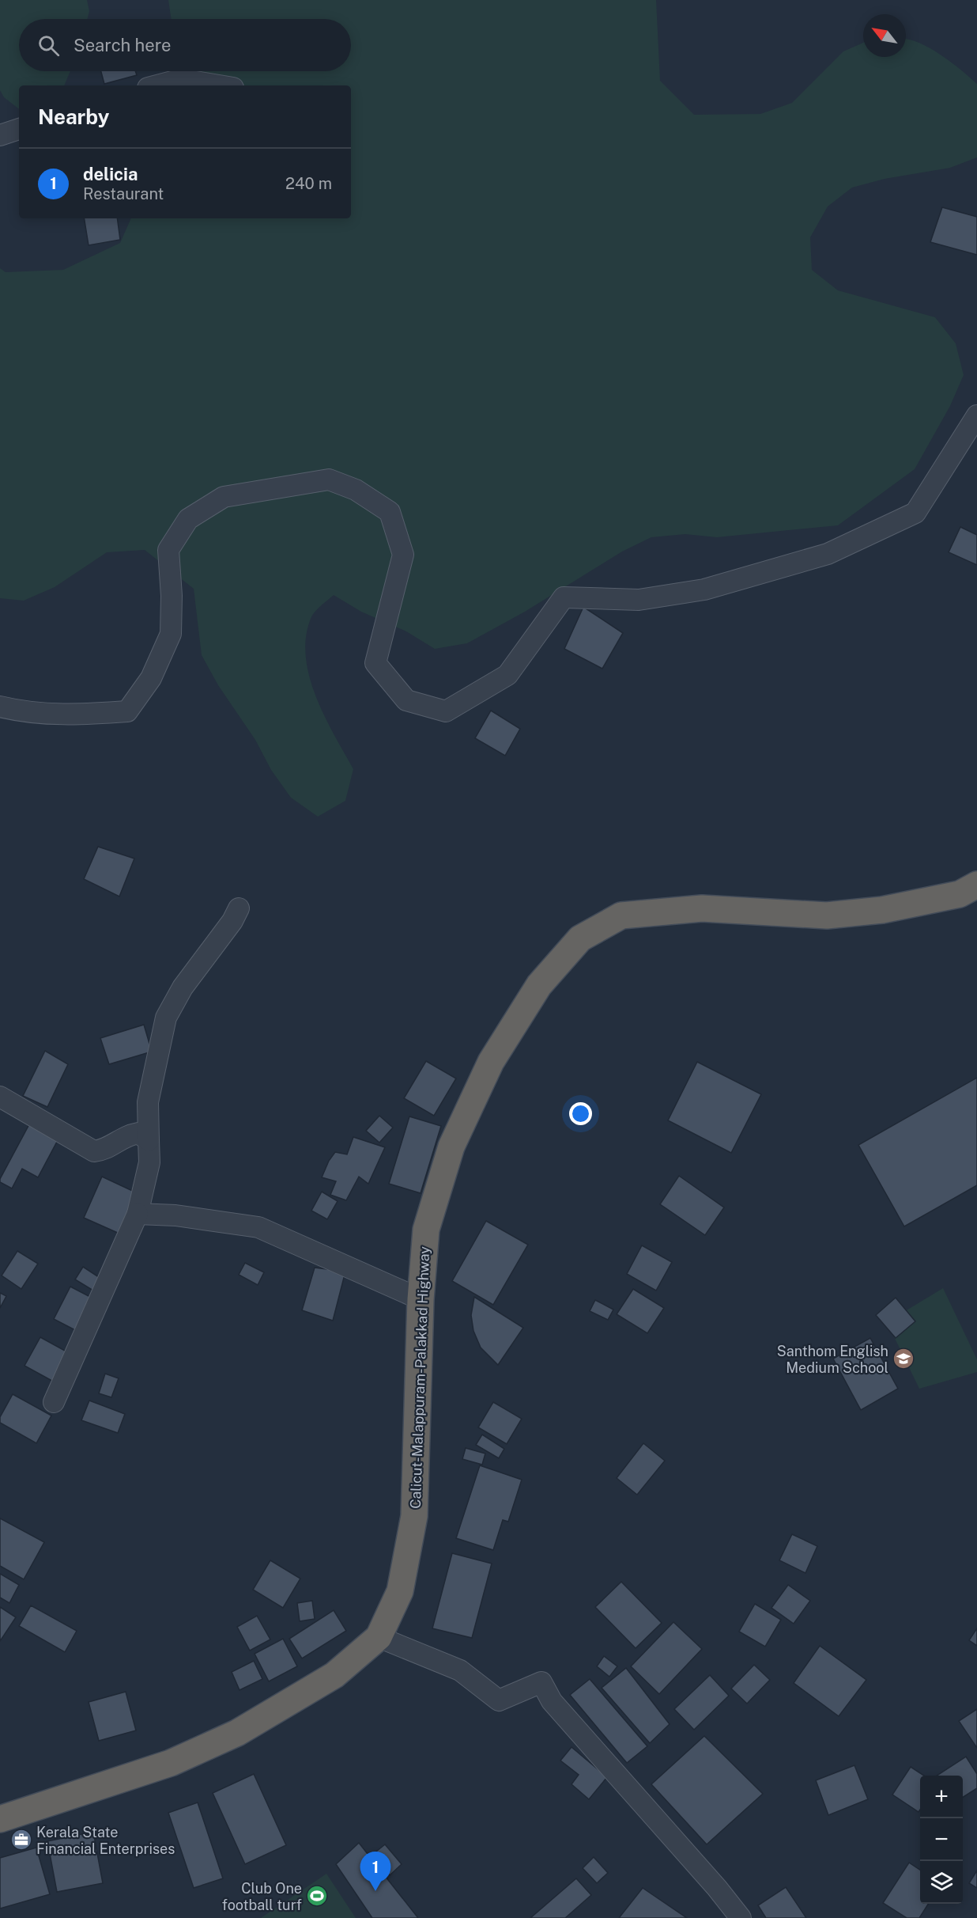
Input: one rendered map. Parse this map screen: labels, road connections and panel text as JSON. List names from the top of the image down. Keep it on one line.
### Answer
{"streets":{"highway":["Calicut-Malappuram-Palakkad Highway"]},"places":{"school or university":["Santhom English Medium School"],"office":["Kerala State Financial Enterprises"],"sports":["Club One football turf"]},"north":"top left","page":{"search":"Search here","heading":"Nearby","list":[{"mark":"1","name":"delicia","note":"Restaurant","value":"240 m"}],"map_buttons":["+","−"],"pins":"1"}}
